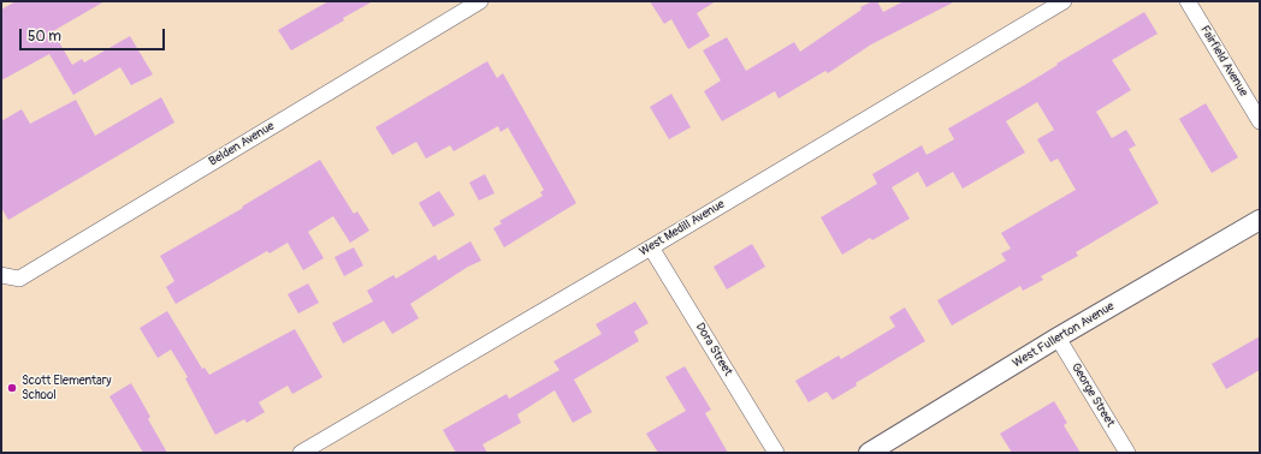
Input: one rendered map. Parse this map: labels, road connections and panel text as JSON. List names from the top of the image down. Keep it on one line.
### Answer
{"streets":{"street":["Fairfield Avenue","Belden Avenue","West Medill Avenue","West Fullerton Avenue","Dora Street","George Street"]},"crossings":[["West Medill Avenue","Dora Street"],["West Fullerton Avenue","George Street"]],"places":["Scott Elementary School"],"scale_bar":"50 m"}
